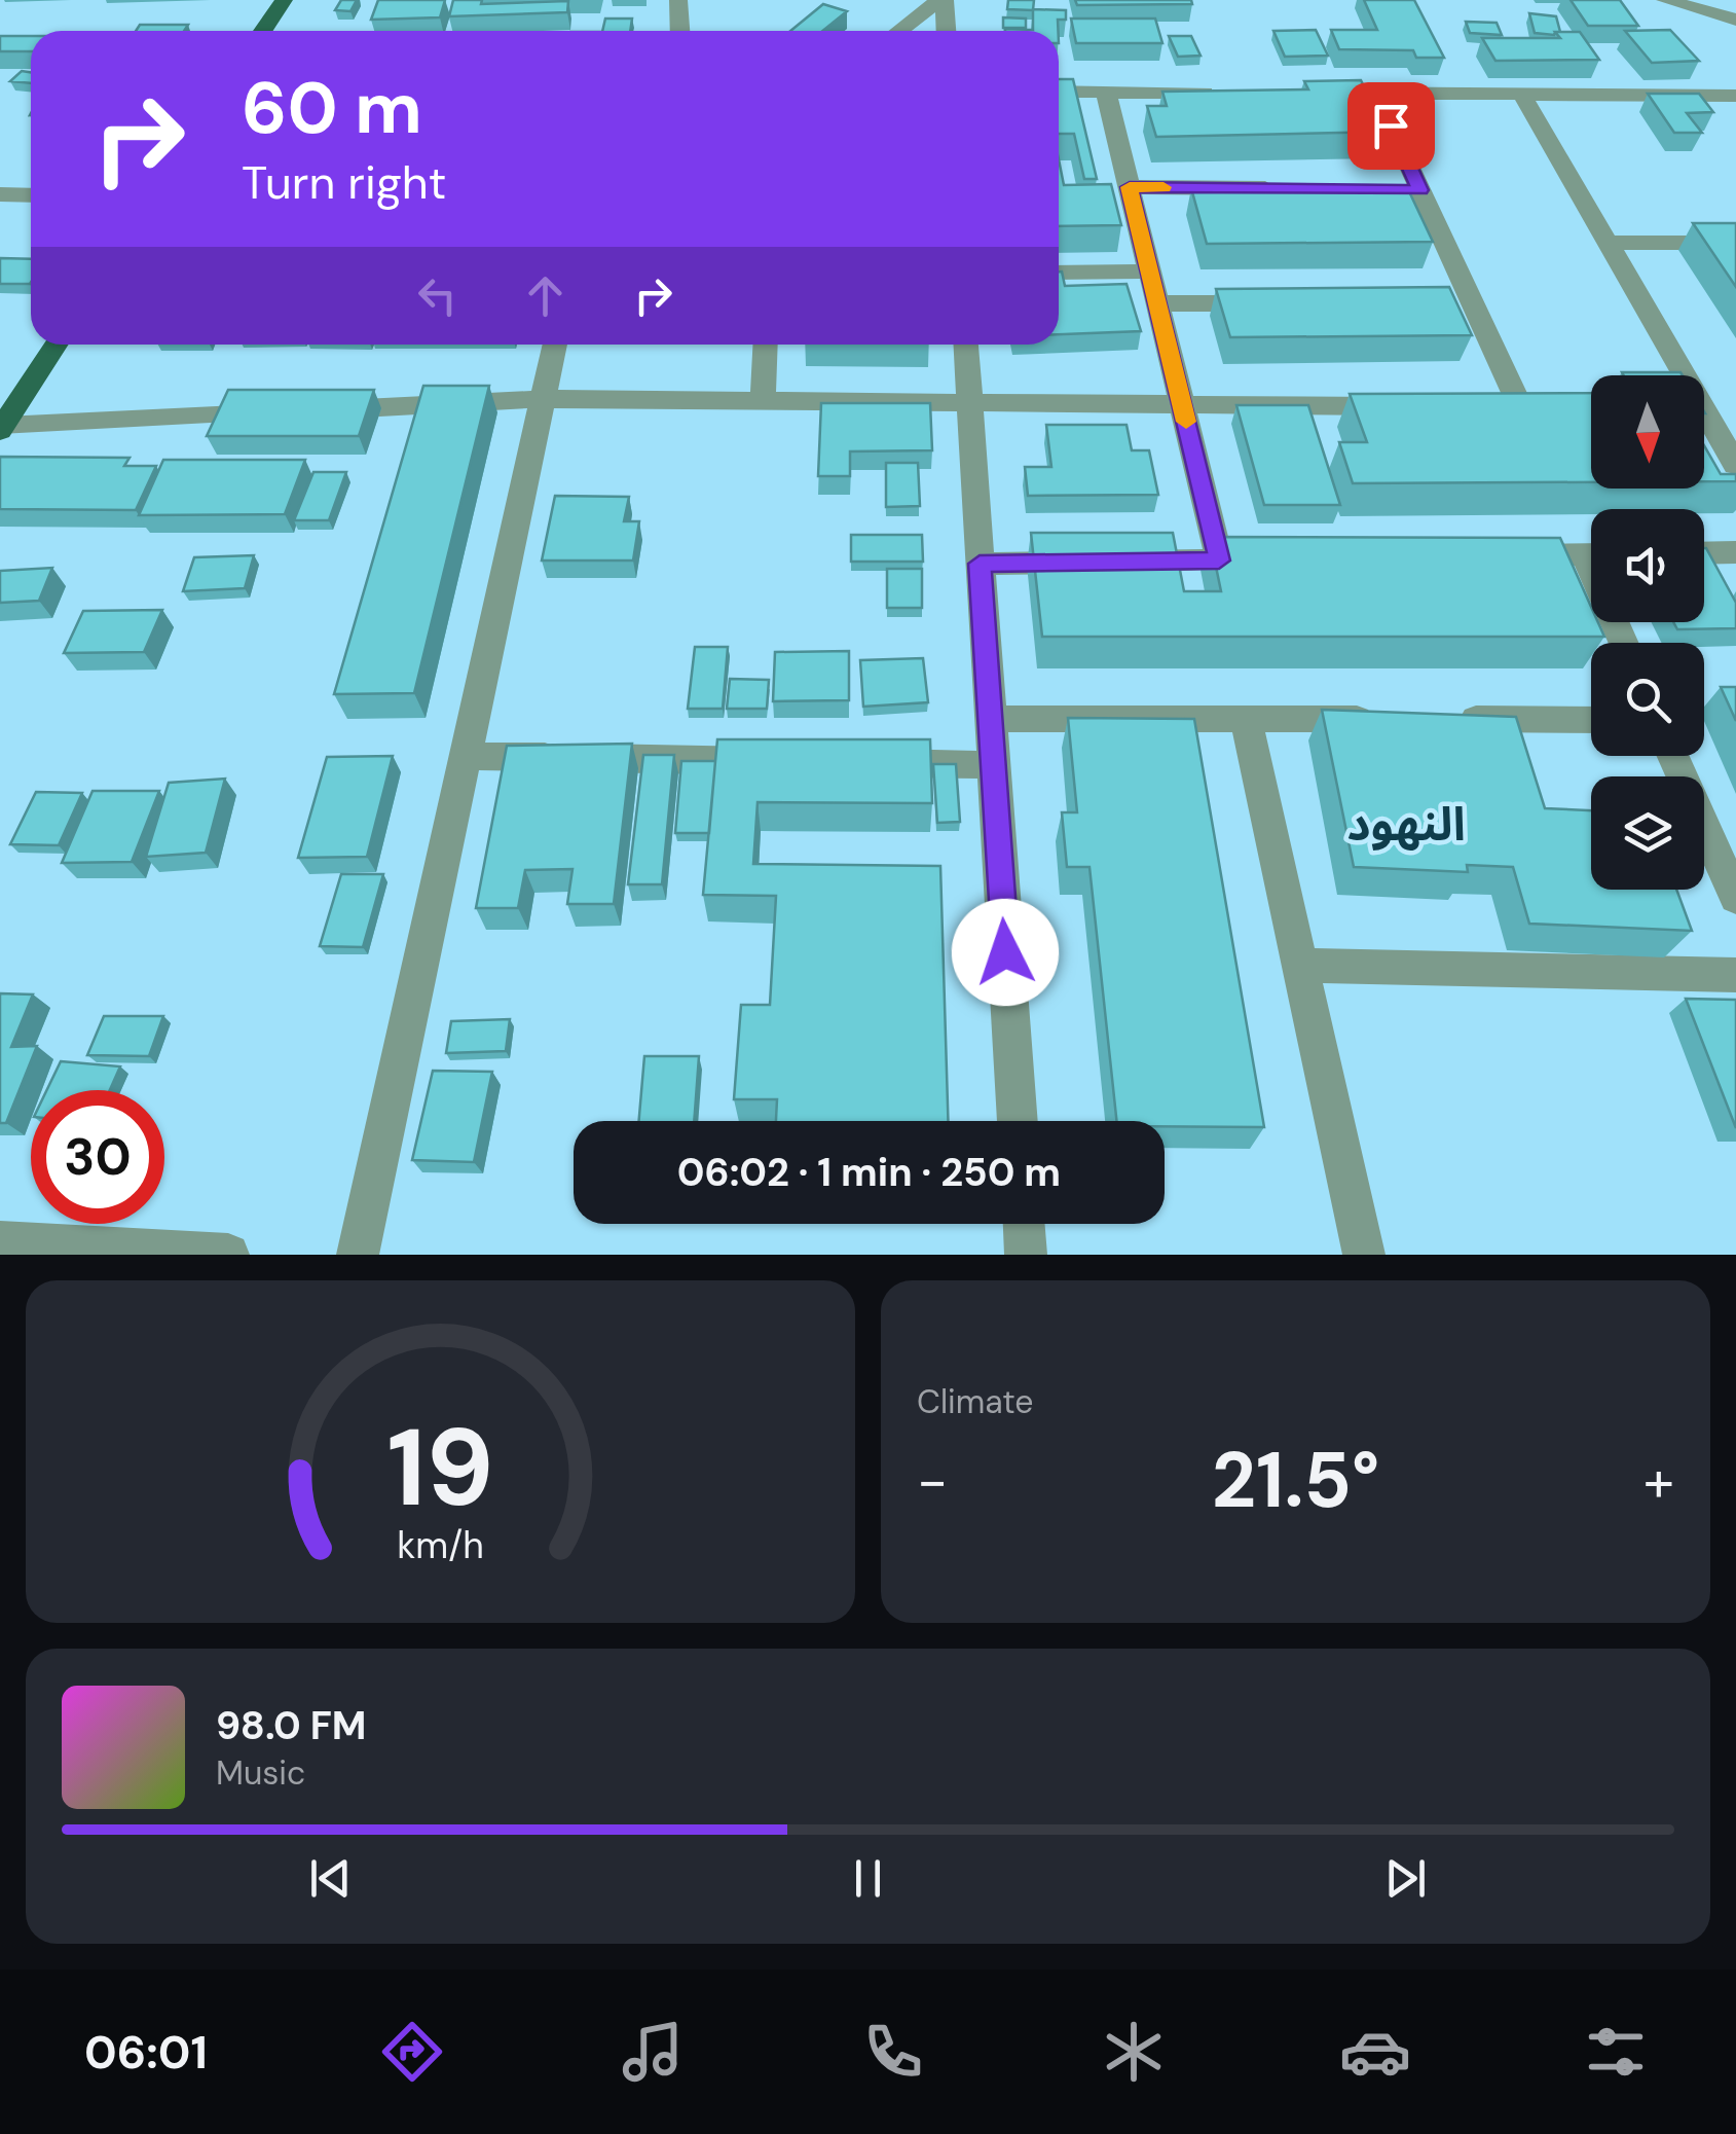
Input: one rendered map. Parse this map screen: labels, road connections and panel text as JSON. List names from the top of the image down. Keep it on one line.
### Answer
{"districts":["النهود"],"north":"bottom","page":{"turn":["60 m","Turn right"],"limit":"30","trip":"06:02 · 1 min · 250 m","tile":"Climate","heat":["−","21.5°","+"],"song":["98.0 FM","Music"],"tabs":"06:01","gauge":["19","km/h"]}}
